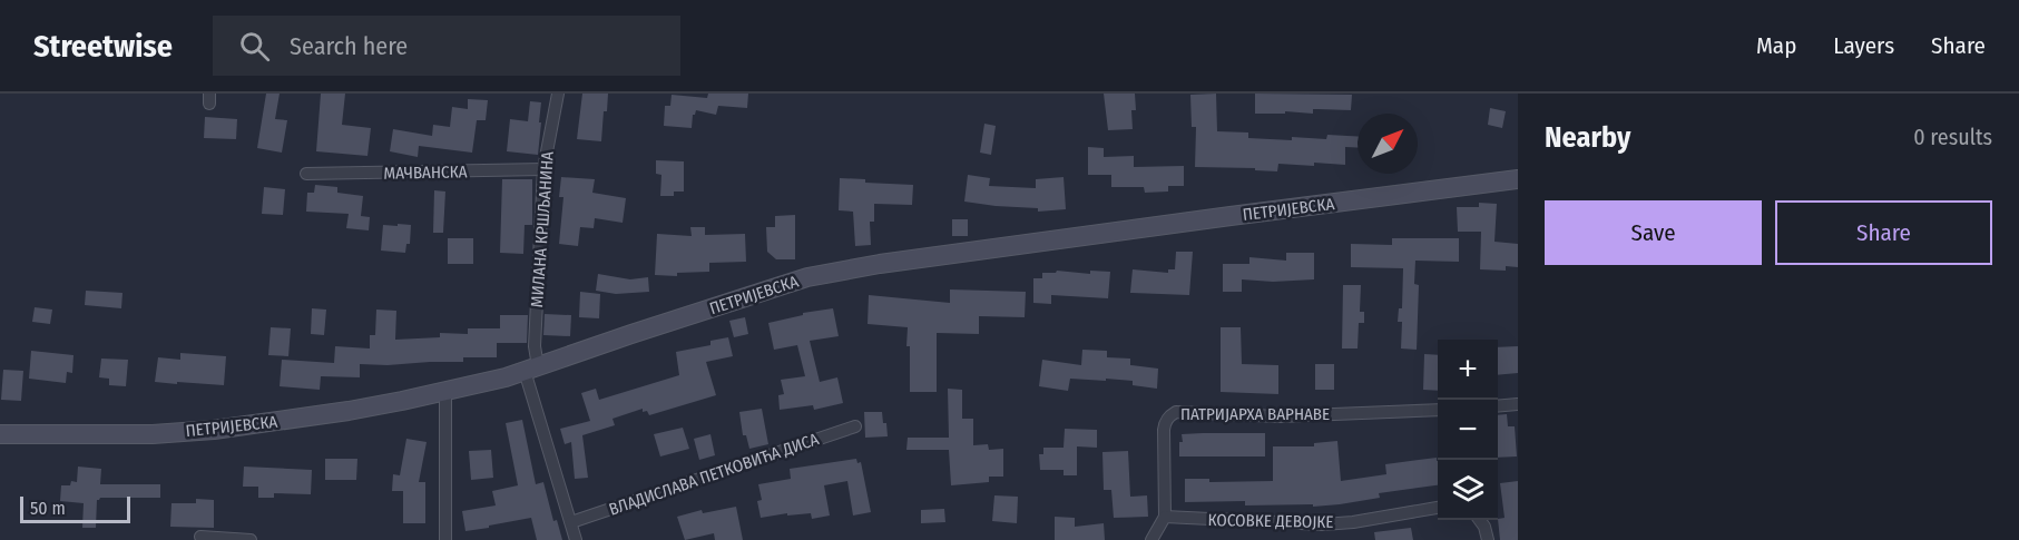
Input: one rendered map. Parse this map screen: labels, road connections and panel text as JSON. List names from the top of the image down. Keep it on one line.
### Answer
{"streets":{"main road":["ПЕТРИЈЕВСКА"],"street":["МАЧВАНСКА","МИЛАНА КРШЉАНИНА","ПАТРИЈАРХА ВАРНАВЕ","ВЛАДИСЛАВА ПЕТКОВИЋА ДИСА","КОСОВКЕ ДЕВОЈКЕ"]},"crossings":[["МАЧВАНСКА","МИЛАНА КРШЉАНИНА"],["ПЕТРИЈЕВСКА","МИЛАНА КРШЉАНИНА"],["МИЛАНА КРШЉАНИНА","ВЛАДИСЛАВА ПЕТКОВИЋА ДИСА"],["ПАТРИЈАРХА ВАРНАВЕ","КОСОВКЕ ДЕВОЈКЕ"]],"scale_bar":"50 m","north":"top right","page":{"header":"Streetwise","search":"Search here","nav":["Map","Layers","Share"],"heading":["Nearby","0 results"],"buttons":["Save","Share"],"map_buttons":["+","−"],"scale":"50 m"}}
